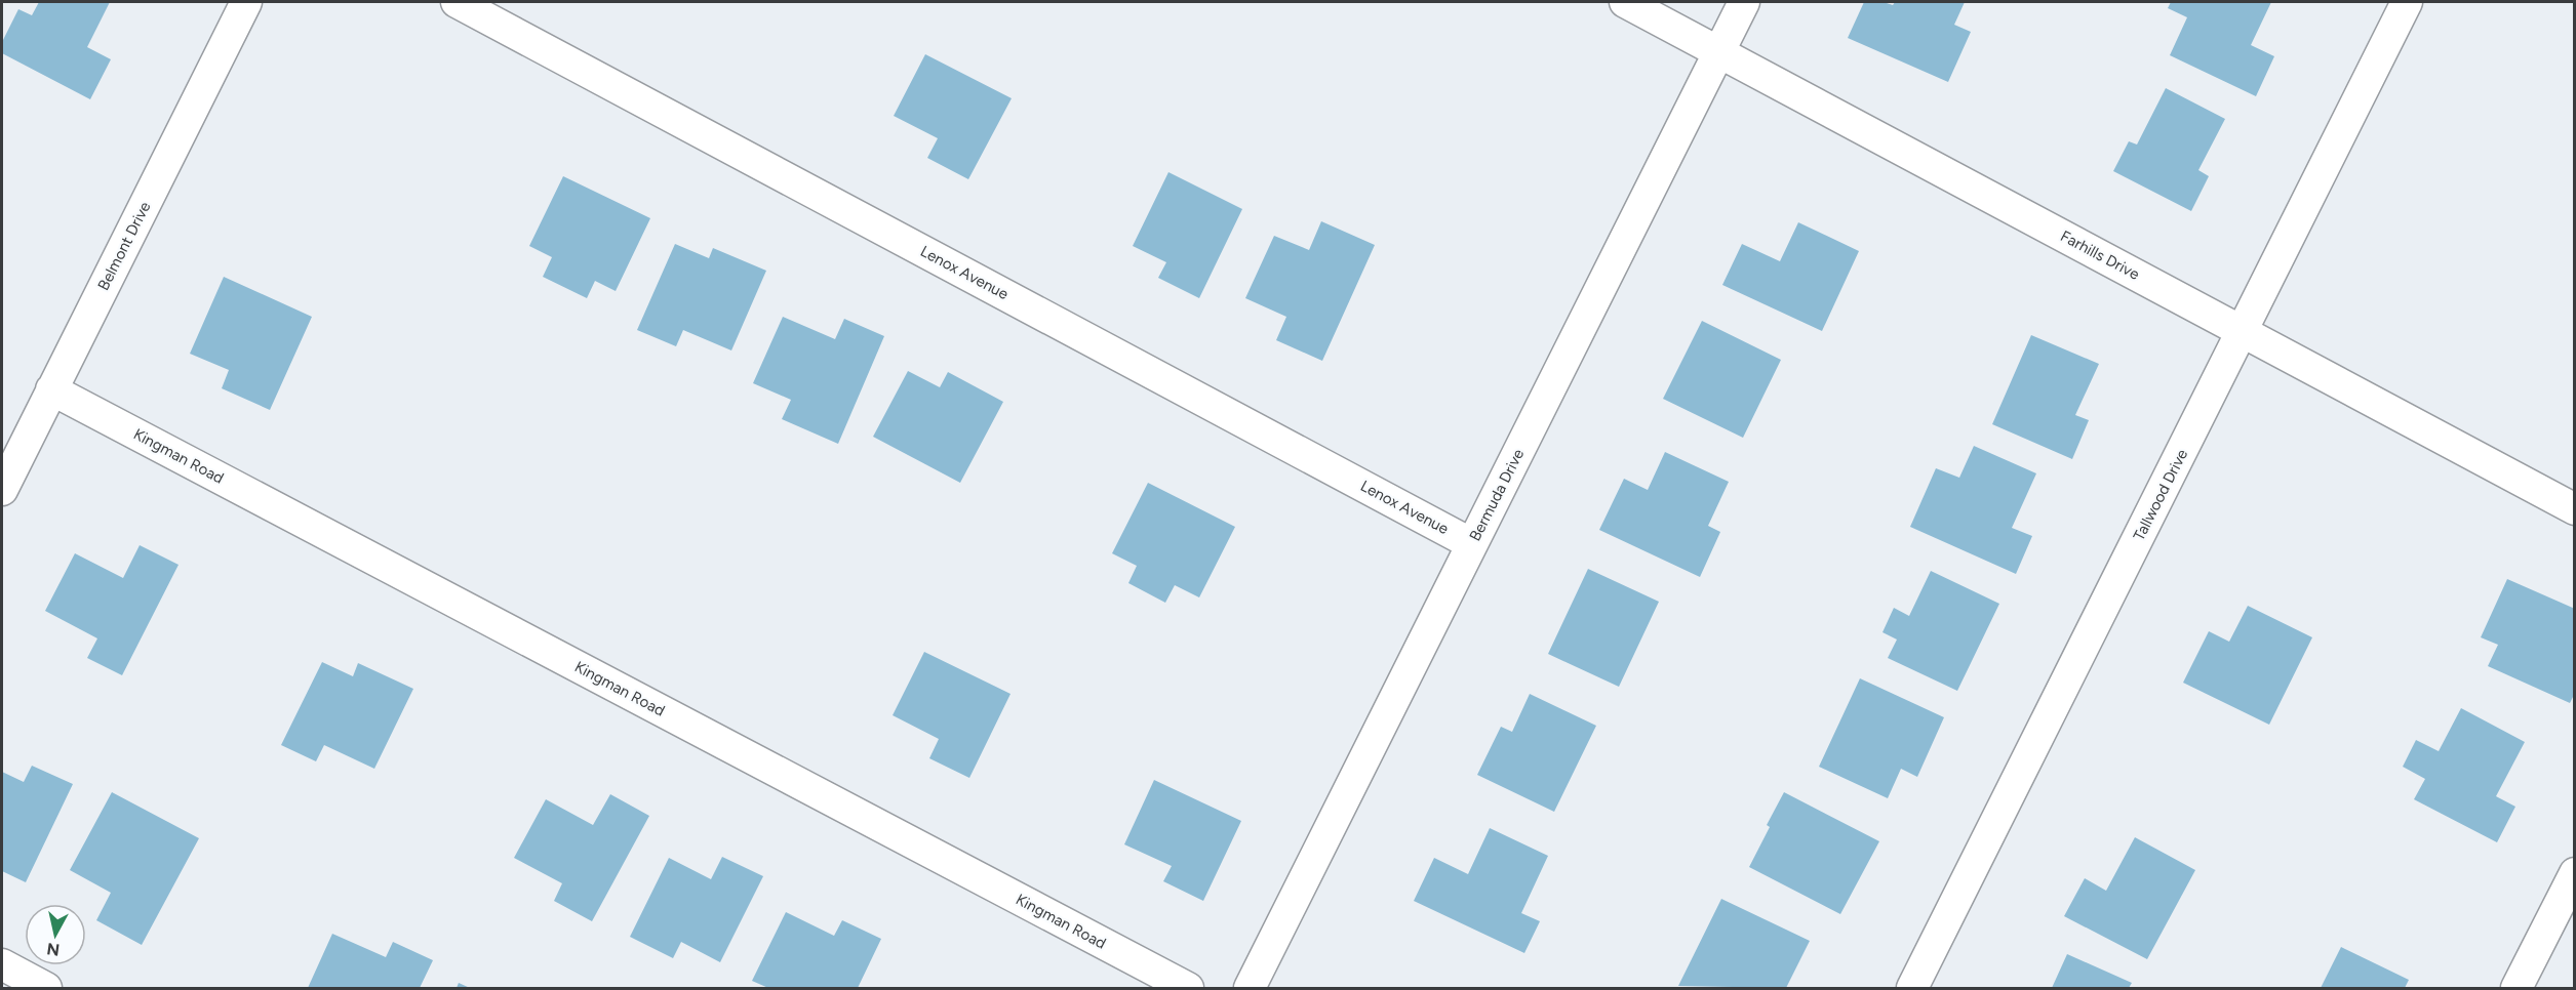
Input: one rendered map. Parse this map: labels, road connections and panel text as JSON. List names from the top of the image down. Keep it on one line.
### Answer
{"streets":{"street":["Belmont Drive","Farhills Drive","Lenox Avenue","Kingman Road","Bermuda Drive","Tallwood Drive"]},"crossings":[["Belmont Drive","Kingman Road"],["Farhills Drive","Bermuda Drive"],["Farhills Drive","Tallwood Drive"],["Lenox Avenue","Bermuda Drive"]],"north":"bottom"}
